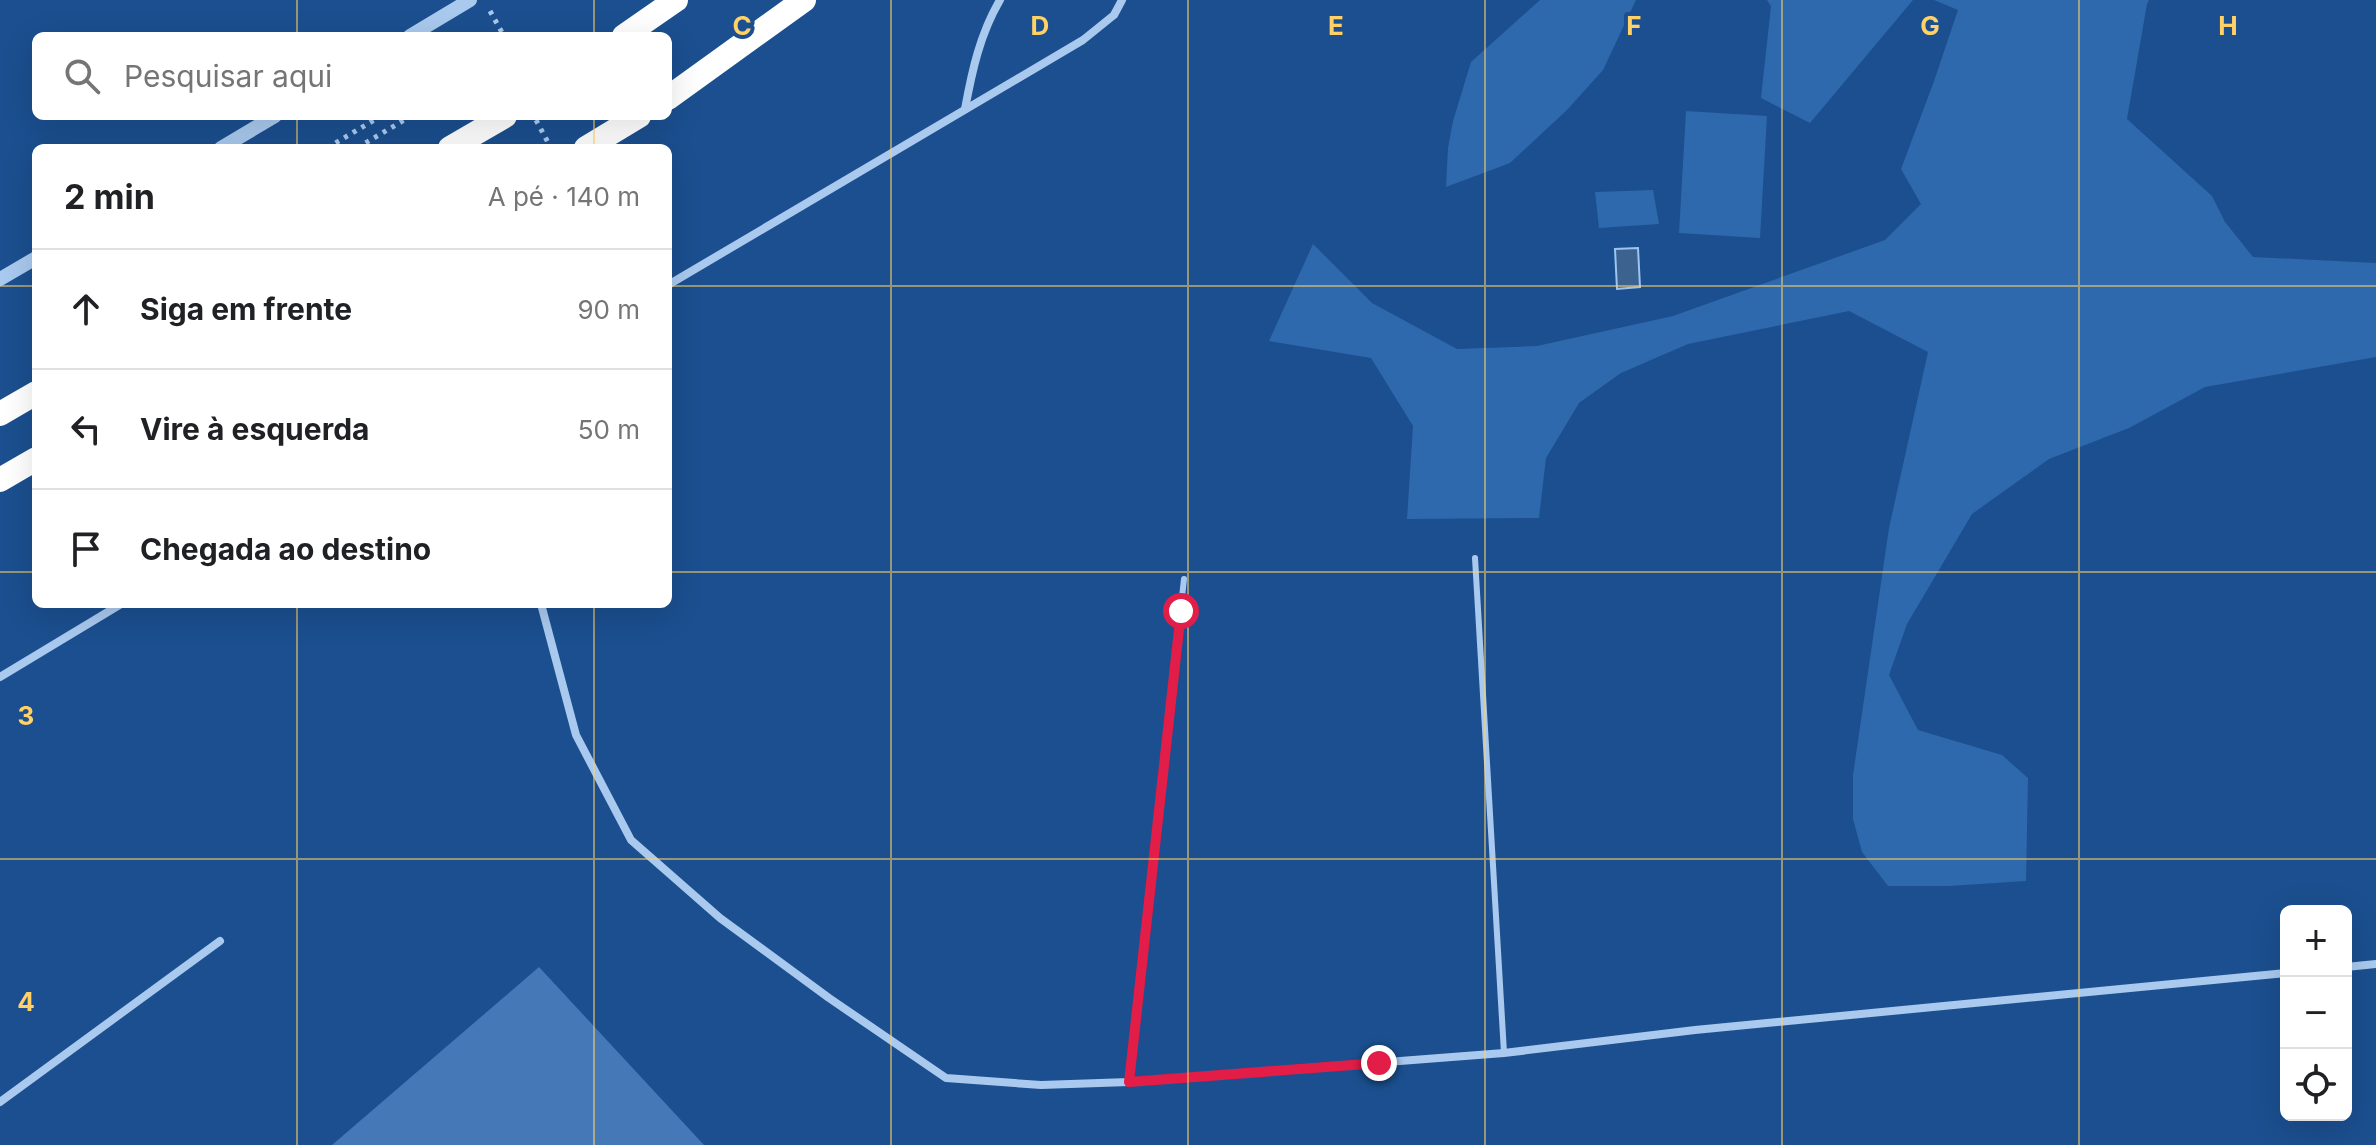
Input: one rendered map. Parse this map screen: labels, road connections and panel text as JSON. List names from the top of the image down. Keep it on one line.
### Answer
{"page":{"search":"Pesquisar aqui","heading":["2 min","A pé · 140 m"],"list":[["Siga em frente","90 m"],["Vire à esquerda","50 m"],"Chegada ao destino"],"map_buttons":["+","−"]},"grid":{"columns":["C","D","E","F","G","H"],"rows":["3","4"]}}
